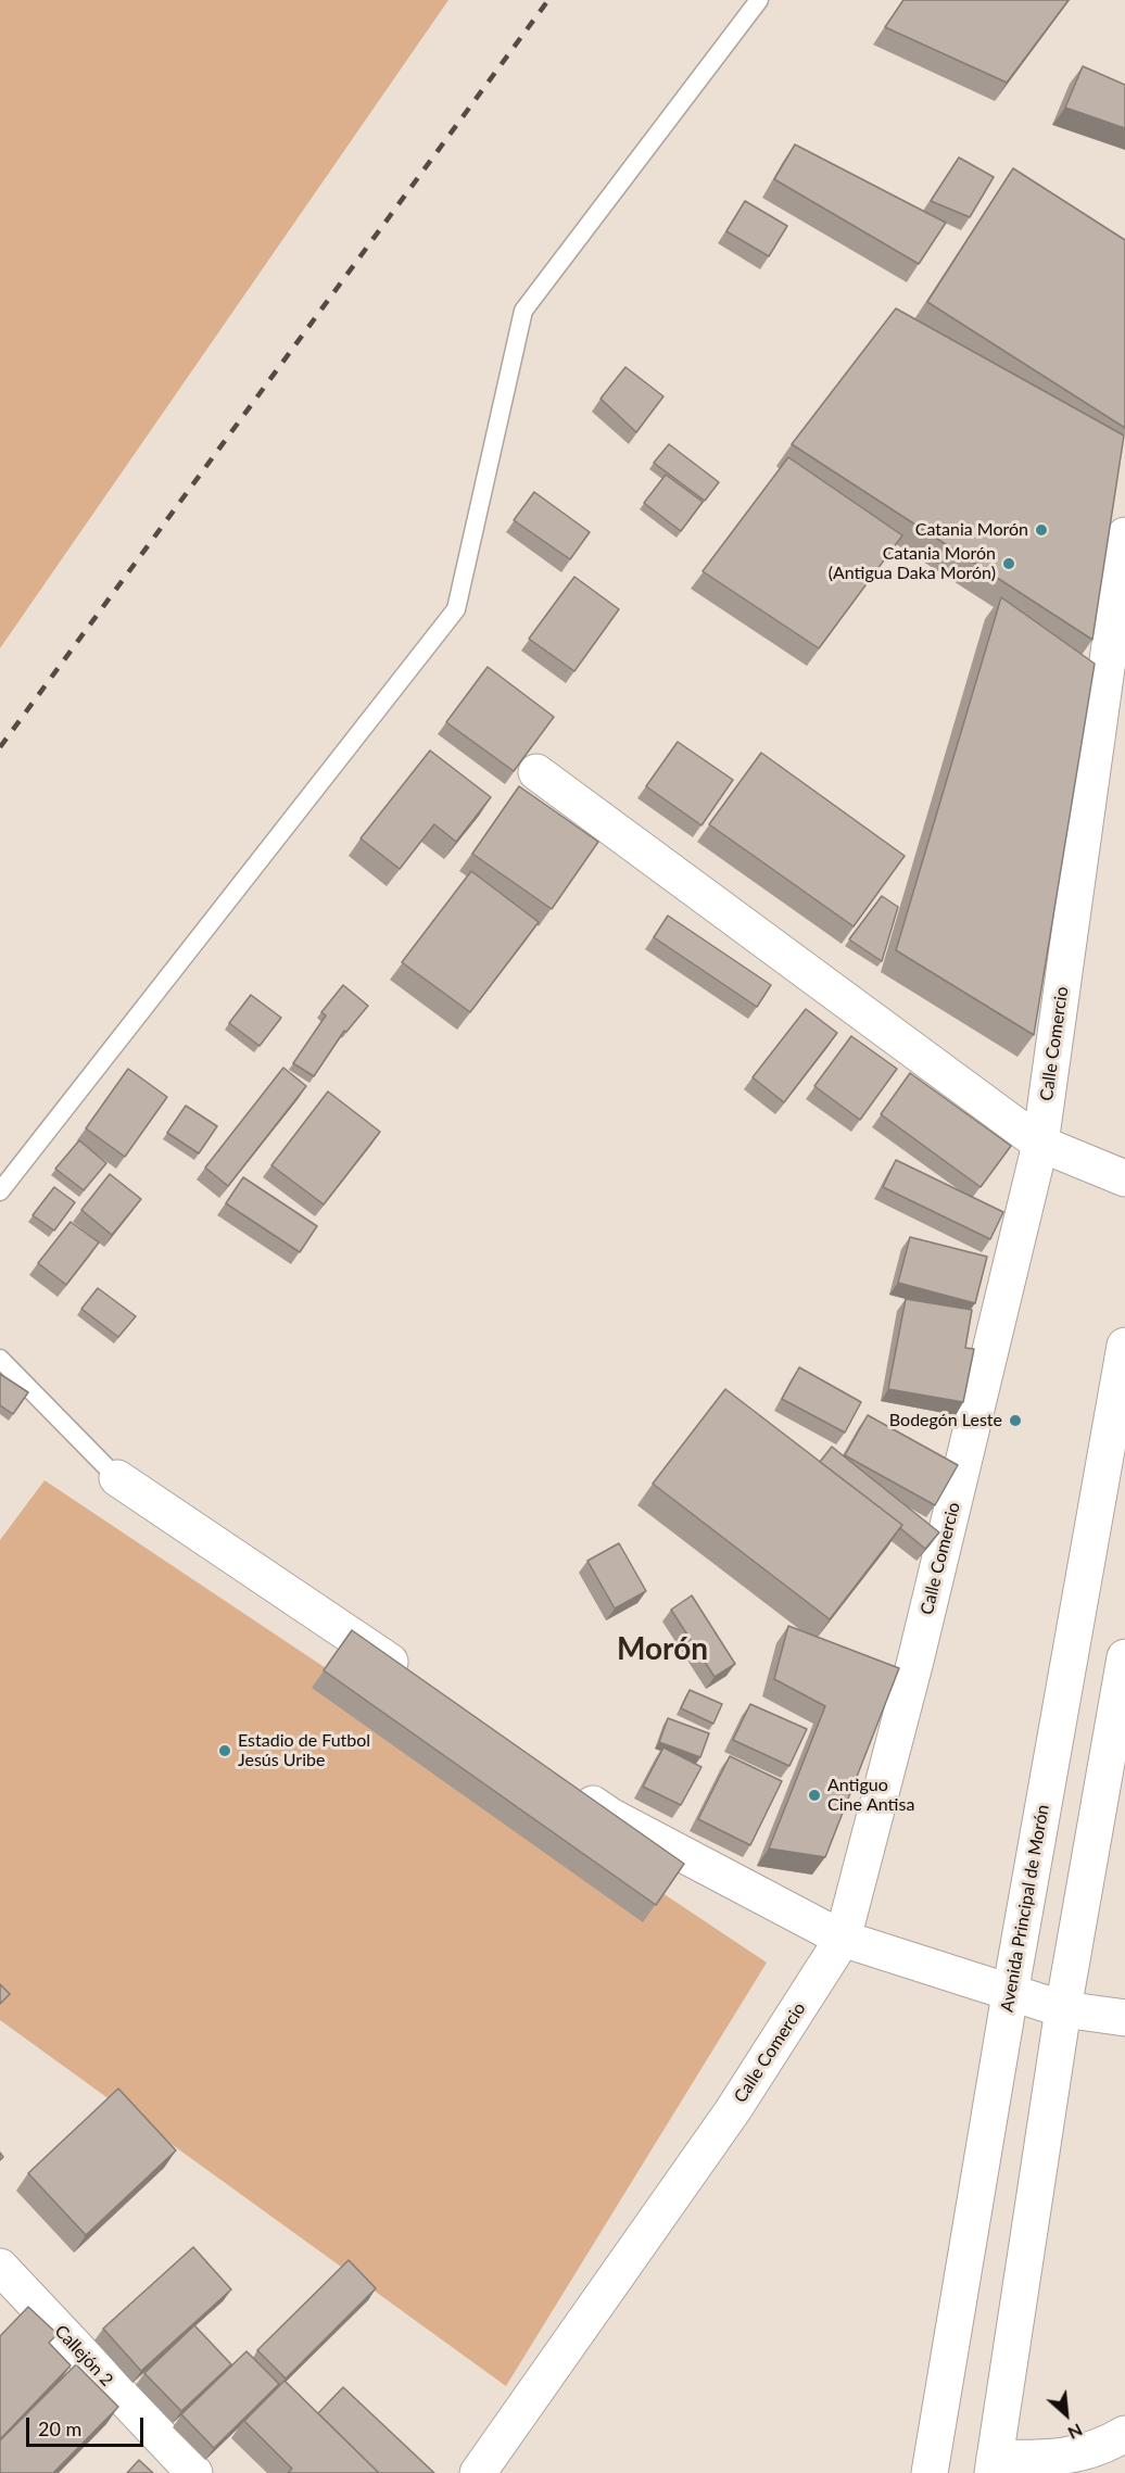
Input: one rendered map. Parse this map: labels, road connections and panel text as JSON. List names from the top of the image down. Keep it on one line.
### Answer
{"streets":{"street":["Calle Comercio","Avenida Principal de Morón","Callejón 2"]},"districts":["Morón"],"places":["Catania Morón","Catania Morón (Antigua Daka Morón)","Bodegón Leste","Estadio de Futbol Jesús Uribe","Antiguo Cine Antisa"],"scale_bar":"20 m","north":"bottom right"}
